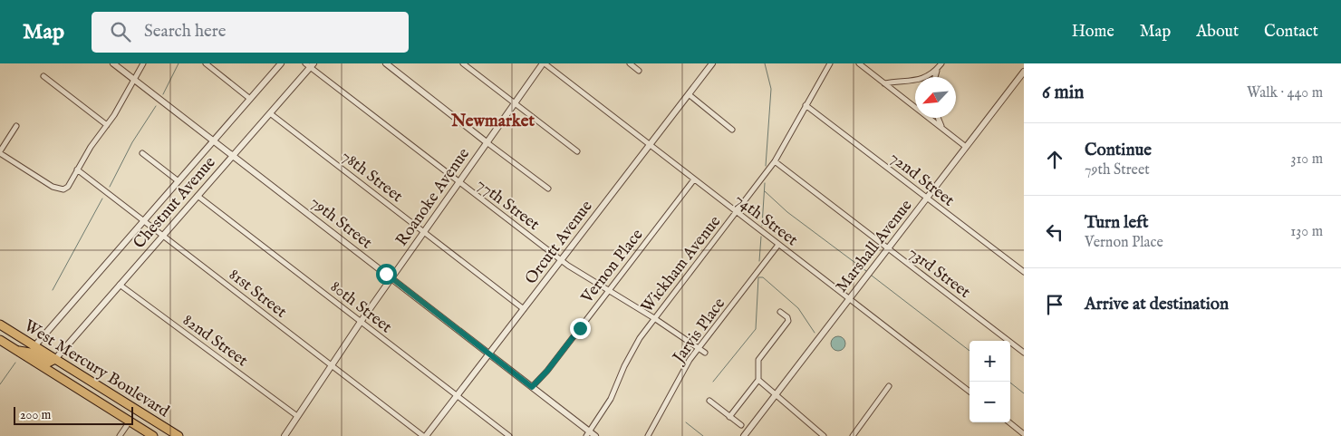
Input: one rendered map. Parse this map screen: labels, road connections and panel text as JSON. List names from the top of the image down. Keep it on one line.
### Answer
{"streets":{"highway":["West Mercury Boulevard"],"street":["78th Street","72nd Street","Roanoke Avenue","Chestnut Avenue","77th Street","74th Street","79th Street","Orcutt Avenue","Marshall Avenue","Wickham Avenue","Vernon Place","73rd Street","81st Street","80th Street","Jarvis Place","82nd Street"]},"crossings":[["78th Street","Roanoke Avenue"],["78th Street","Chestnut Avenue"],["78th Street","Orcutt Avenue"],["72nd Street","Marshall Avenue"],["72nd Street","Wickham Avenue"],["Roanoke Avenue","77th Street"],["Roanoke Avenue","74th Street"],["Roanoke Avenue","79th Street"],["Roanoke Avenue","81st Street"],["Roanoke Avenue","80th Street"],["Roanoke Avenue","82nd Street"],["Chestnut Avenue","77th Street"],["Chestnut Avenue","79th Street"],["Chestnut Avenue","81st Street"],["Chestnut Avenue","80th Street"],["Chestnut Avenue","82nd Street"],["Chestnut Avenue","West Mercury Boulevard"],["77th Street","Orcutt Avenue"],["77th Street","Wickham Avenue"],["77th Street","Vernon Place"],["77th Street","Jarvis Place"],["74th Street","Orcutt Avenue"],["74th Street","Marshall Avenue"],["74th Street","Wickham Avenue"],["74th Street","Vernon Place"],["74th Street","Jarvis Place"],["79th Street","Orcutt Avenue"],["79th Street","Wickham Avenue"],["79th Street","Vernon Place"],["Orcutt Avenue","81st Street"],["Orcutt Avenue","80th Street"],["Marshall Avenue","73rd Street"],["Wickham Avenue","73rd Street"]],"districts":["Newmarket"],"scale_bar":"200 m","north":"bottom left","page":{"header":"Map","search":"Search here","nav":["Home","Map","About","Contact"],"heading":["6 min","Walk · 440 m"],"list":[["Continue","79th Street","310 m"],["Turn left","Vernon Place","130 m"],"Arrive at destination"],"map_buttons":["+","−"],"scale":"200 m"}}
